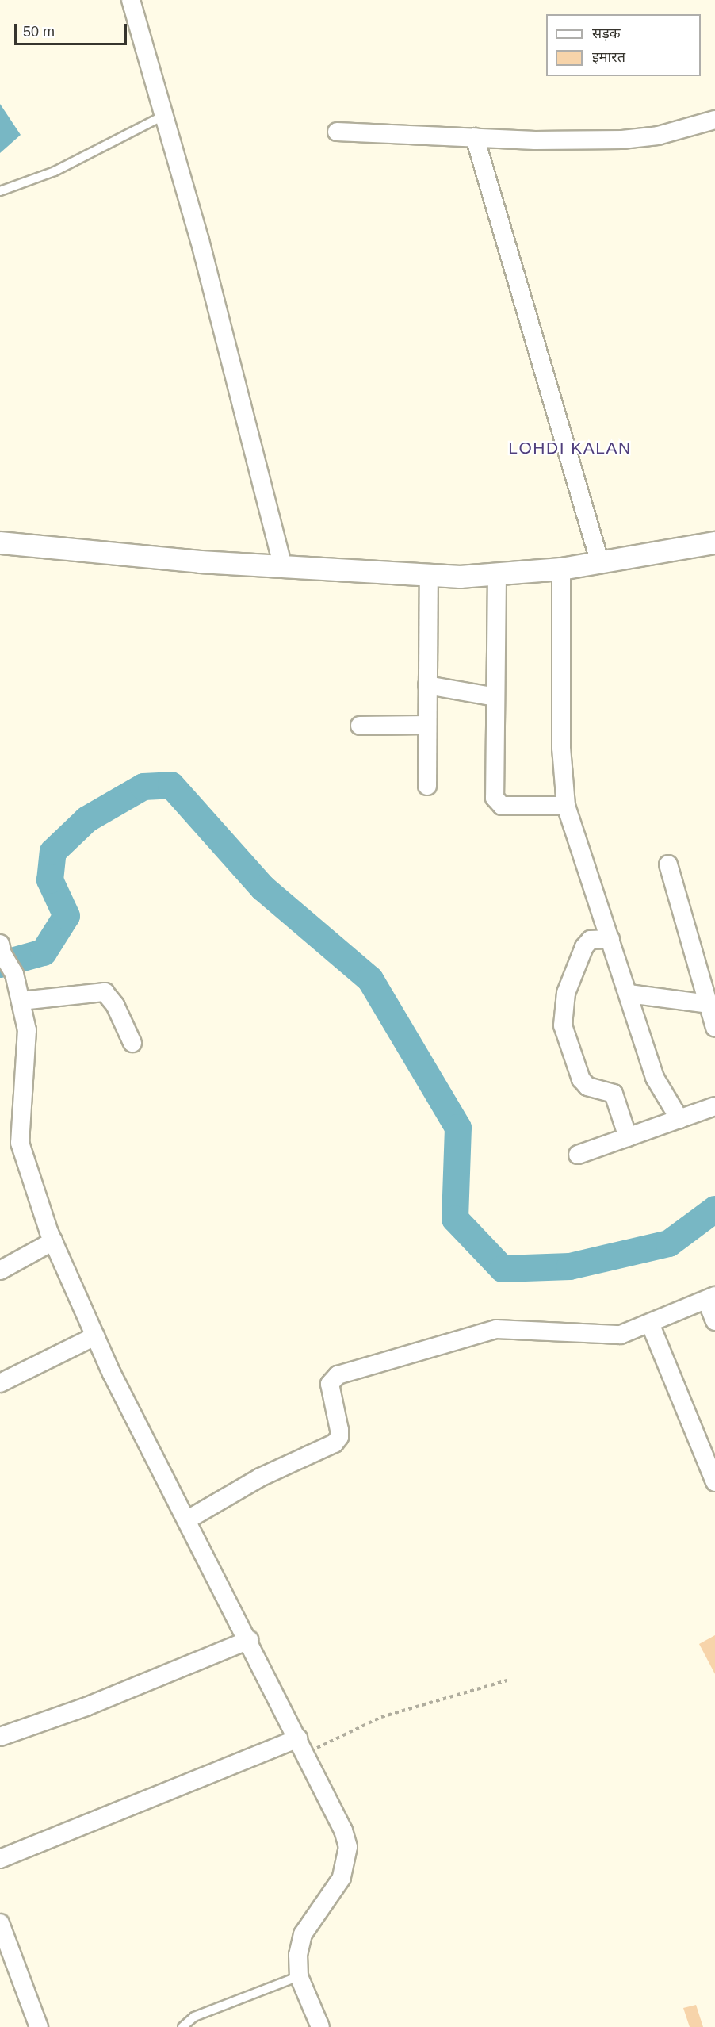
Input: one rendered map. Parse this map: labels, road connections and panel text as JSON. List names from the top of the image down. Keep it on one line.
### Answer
{"districts":["LOHDI KALAN"],"legend":["सड़क","इमारत"],"scale_bar":"50 m"}
